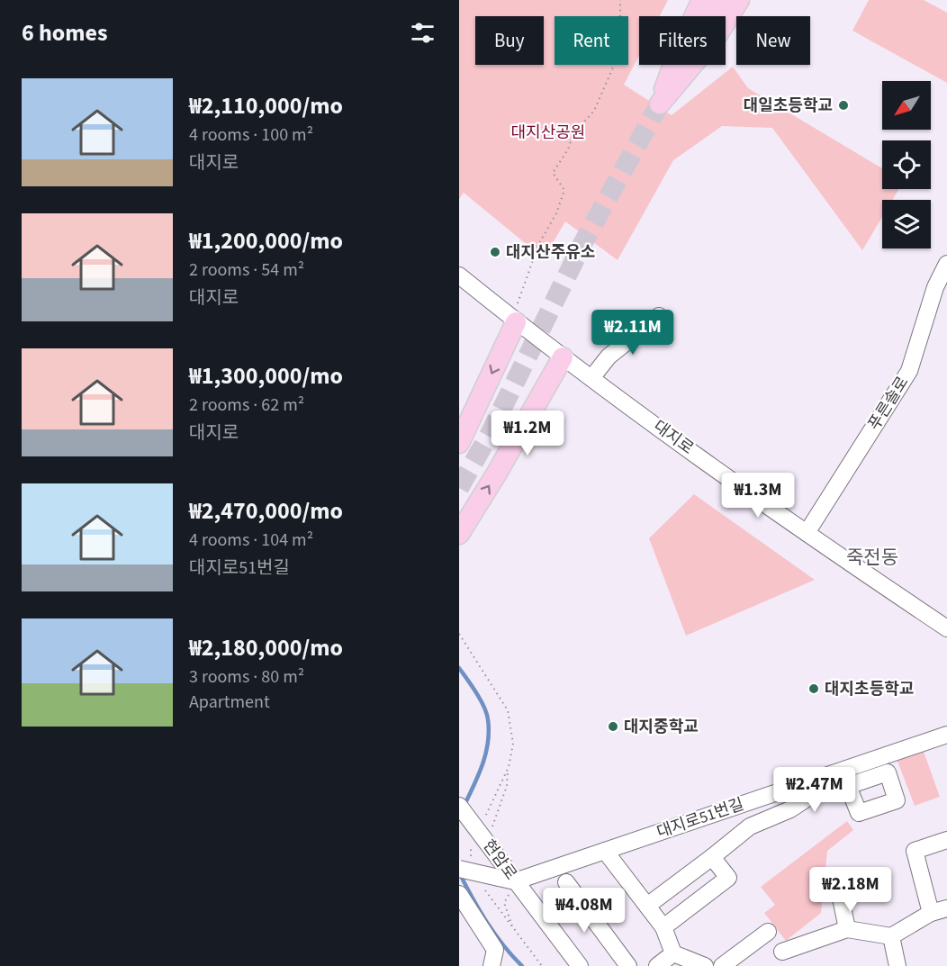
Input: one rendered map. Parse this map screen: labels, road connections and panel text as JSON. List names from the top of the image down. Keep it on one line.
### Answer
{"streets":{"street":["푸른솔로","대지로","대지로51번길","현암로"]},"crossings":[["푸른솔로","대지로"],["대지로51번길","현암로"]],"districts":["죽전동"],"parks":["대지산공원"],"places":["대일초등학교","대지산주유소","대지초등학교","대지중학교"],"north":"bottom left","page":{"heading":"6 homes","chip":["Buy","Rent","Filters","New"],"list":[{"name":"₩2,110,000/mo","note":"4 rooms · 100 m² · 대지로"},{"name":"₩1,200,000/mo","note":"2 rooms · 54 m² · 대지로"},{"name":"₩1,300,000/mo","note":"2 rooms · 62 m² · 대지로"},{"name":"₩2,470,000/mo","note":"4 rooms · 104 m² · 대지로51번길"},{"name":"₩2,180,000/mo","note":"3 rooms · 80 m² · Apartment"}],"price":["₩2.11M","₩1.2M","₩1.3M","₩2.47M","₩2.18M","₩4.08M"]}}
